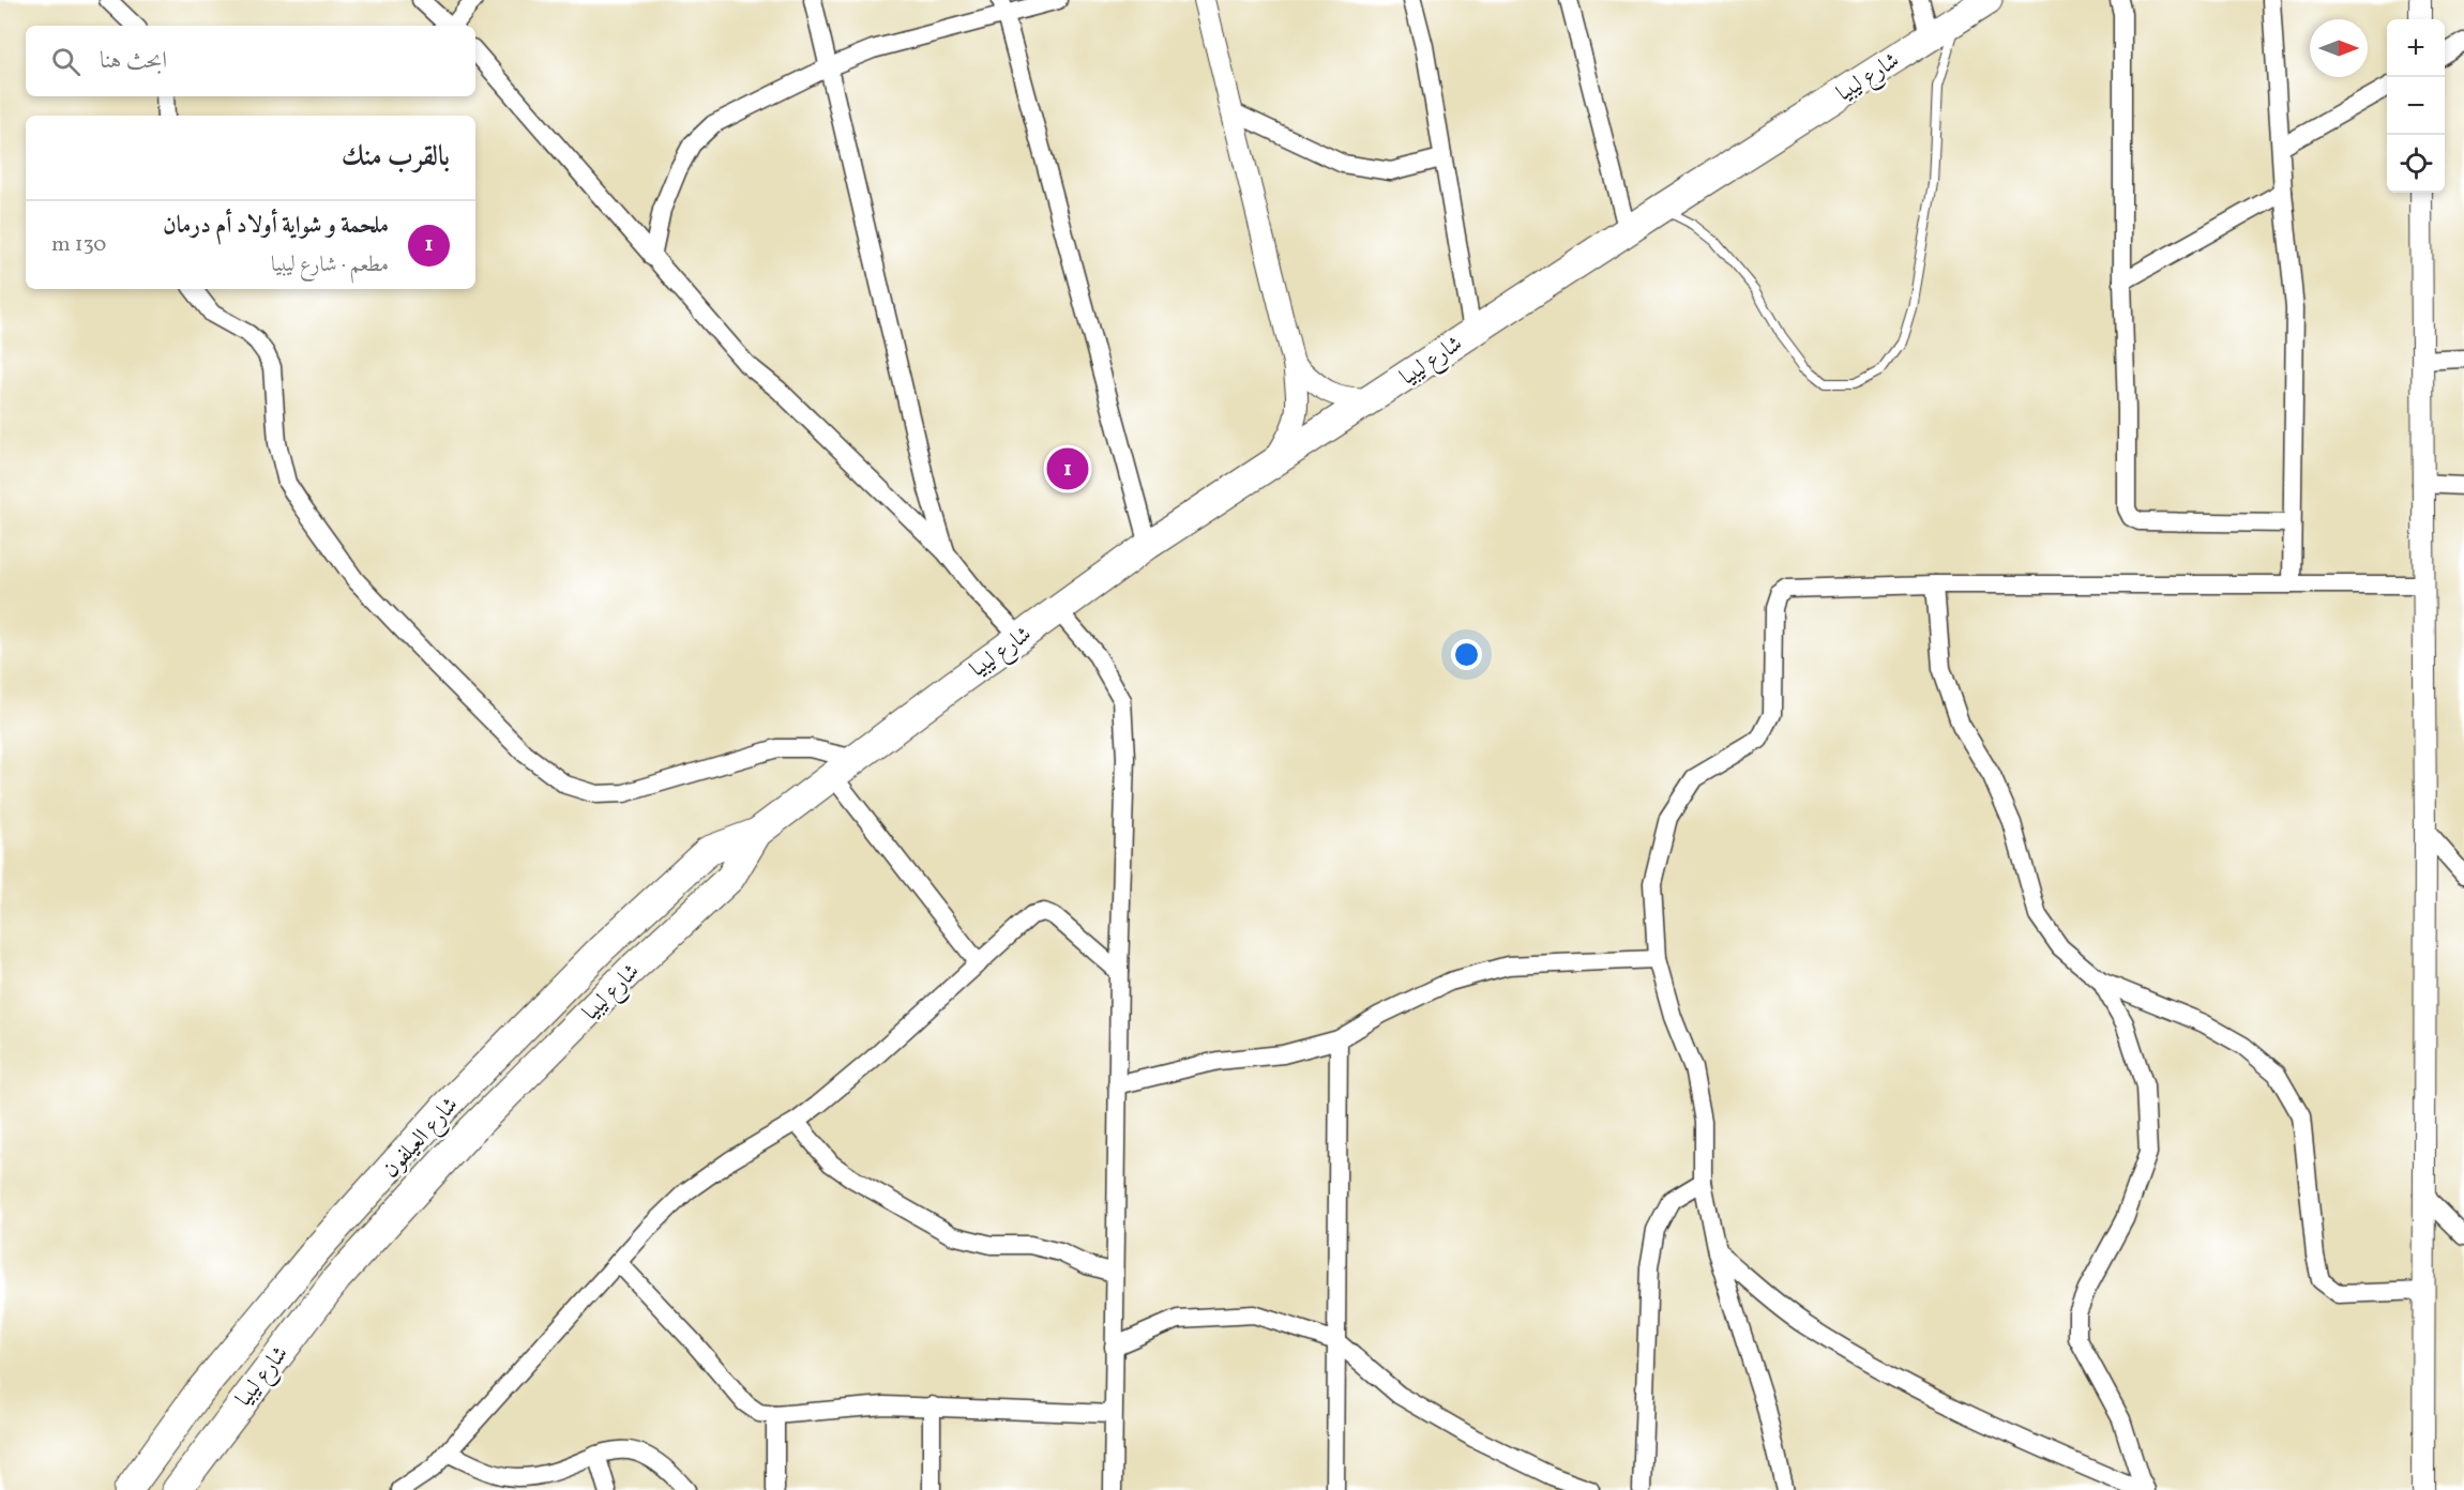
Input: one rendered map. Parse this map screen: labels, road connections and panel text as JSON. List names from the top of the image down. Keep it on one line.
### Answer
{"streets":{"highway":["شارع ليبيا","شارع العيلفون"]},"crossings":[["شارع ليبيا","شارع العيلفون"]],"north":"right","page":{"map_buttons":["+","−"],"search":"ابحث هنا","heading":"بالقرب منك","list":[{"mark":"1","name":"ملحمة و شواية أولاد أم درمان","note":"مطعم · شارع ليبيا","value":"130 m"}],"pins":"1"}}
